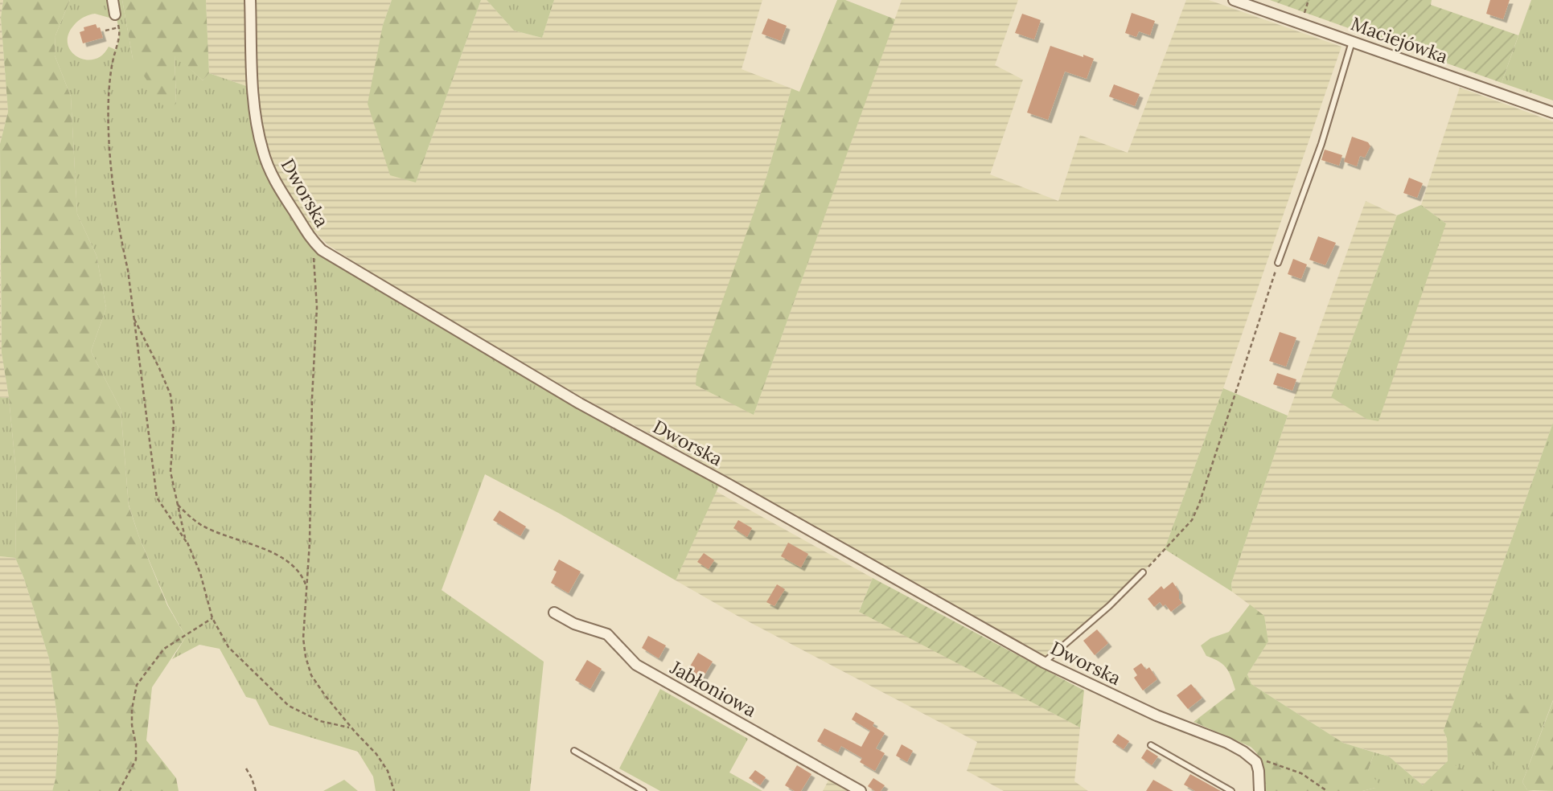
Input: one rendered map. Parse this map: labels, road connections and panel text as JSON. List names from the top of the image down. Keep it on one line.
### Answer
{"streets":{"street":["Maciejówka","Dworska","Jabłoniowa"]}}
